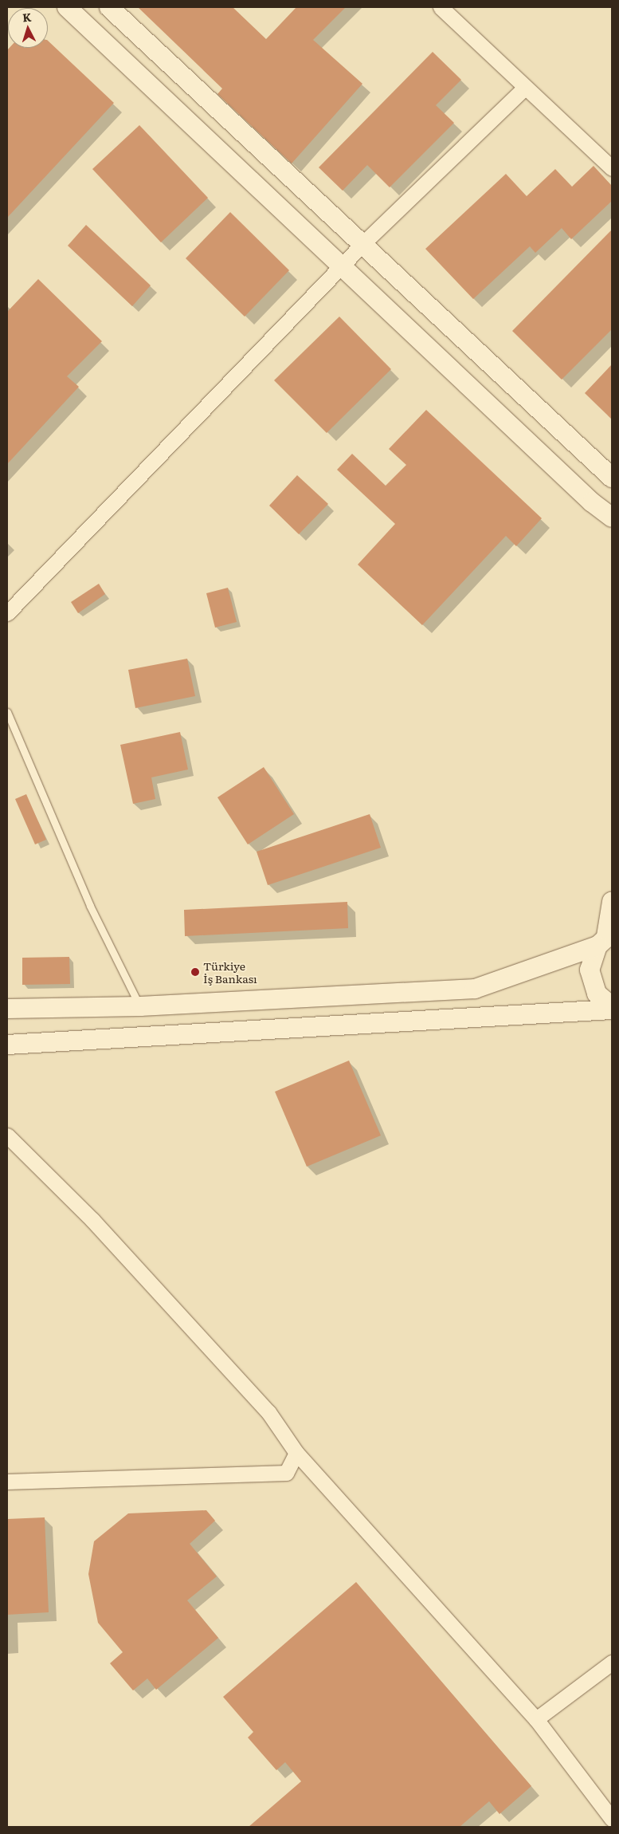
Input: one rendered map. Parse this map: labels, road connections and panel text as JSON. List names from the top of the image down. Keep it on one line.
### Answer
{"places":["Türkiye İş Bankası"],"north":"top"}
